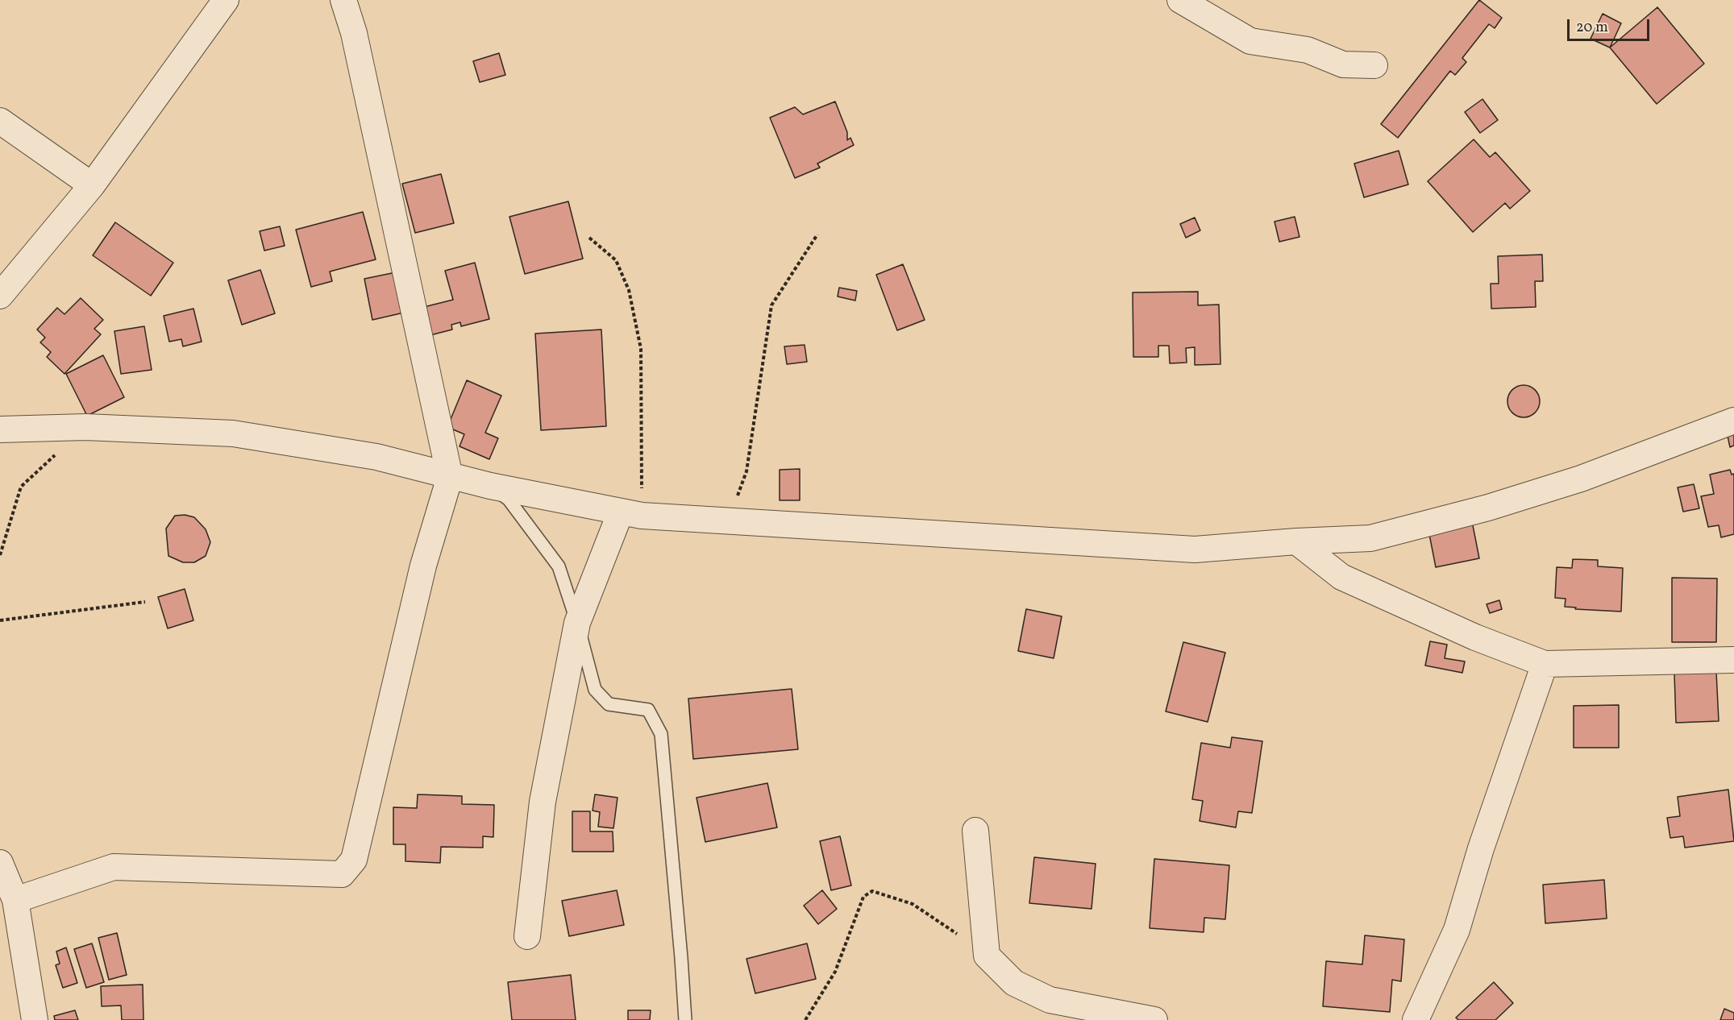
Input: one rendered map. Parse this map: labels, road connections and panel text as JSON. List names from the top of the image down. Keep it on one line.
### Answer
{"scale_bar":"20 m"}
